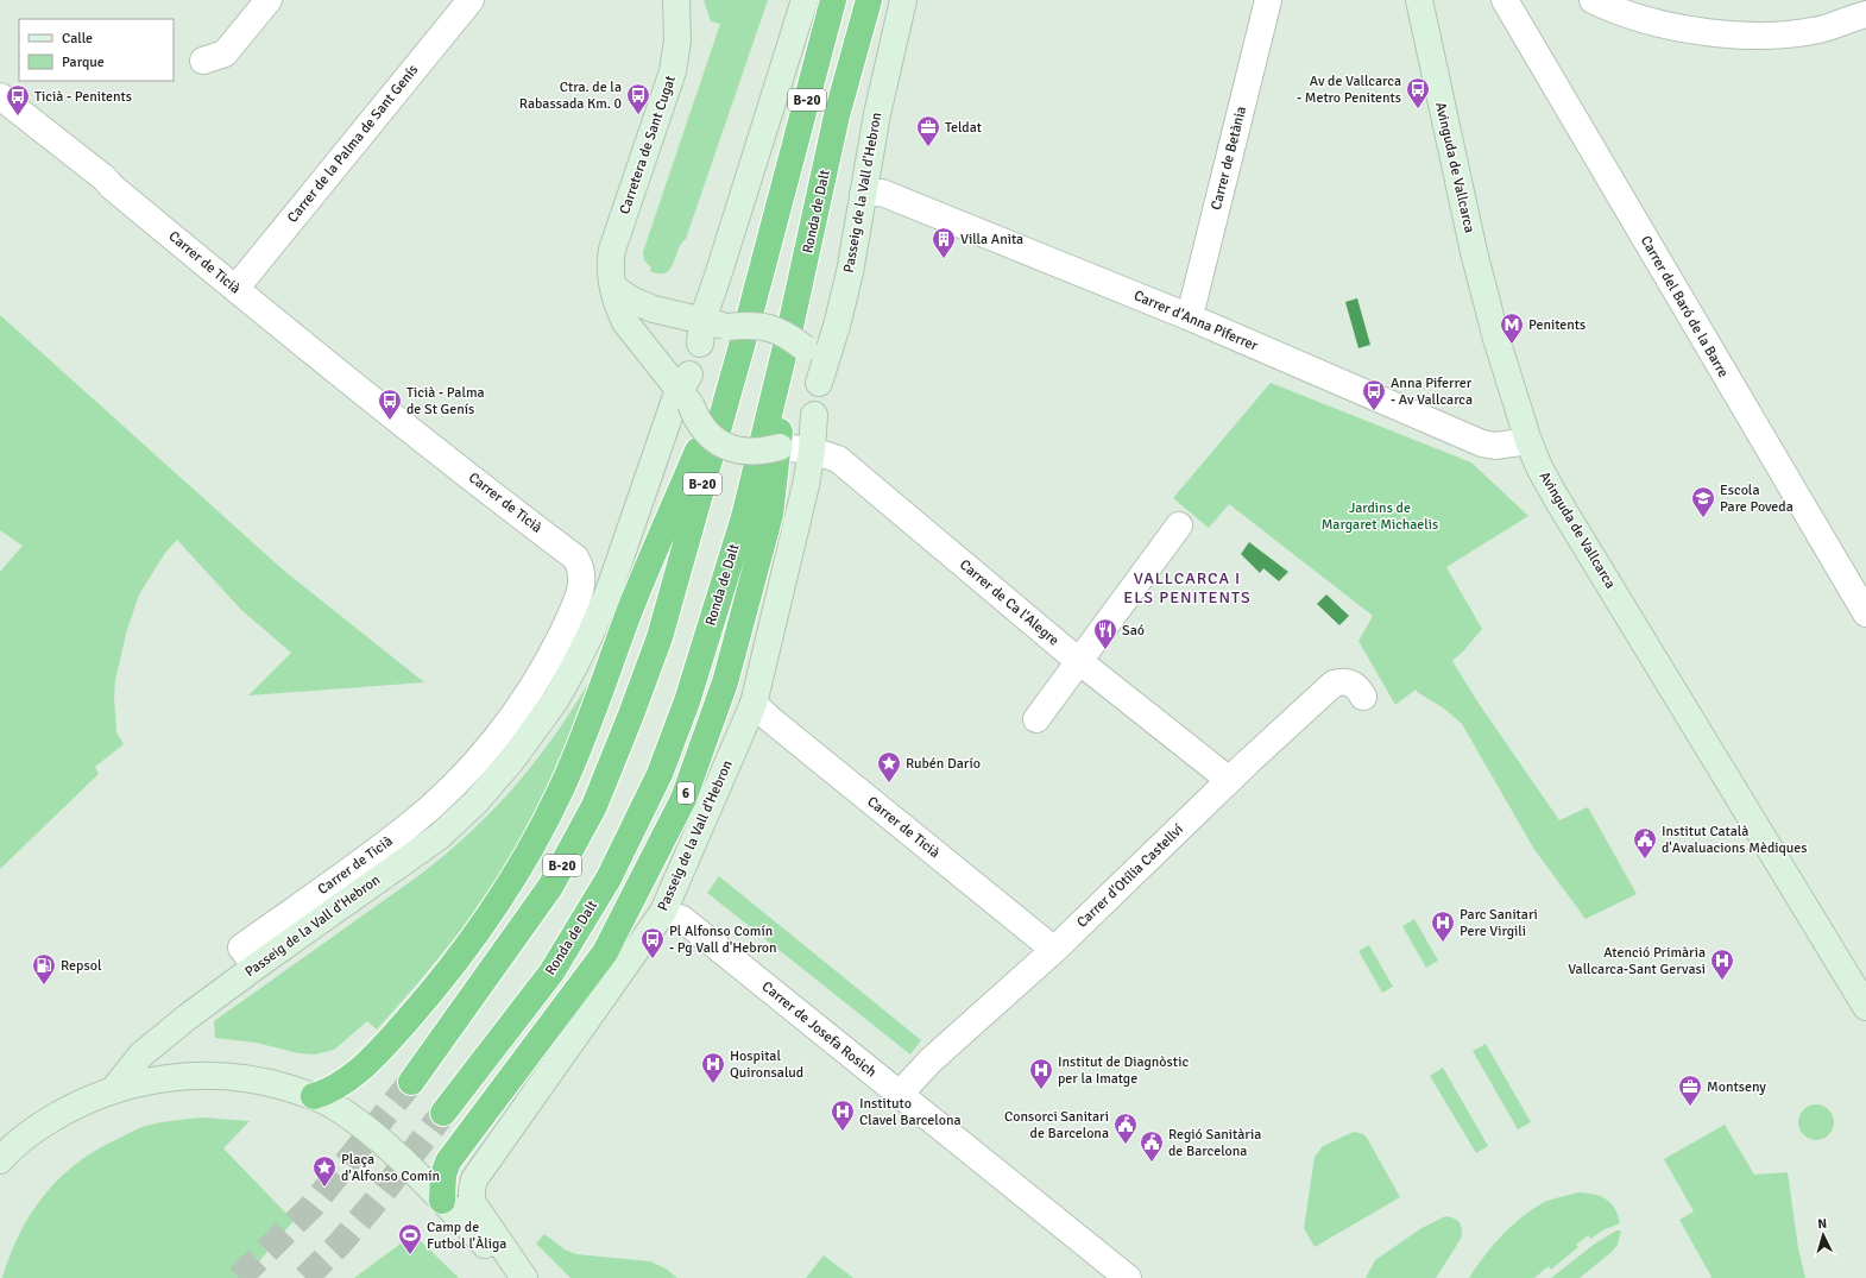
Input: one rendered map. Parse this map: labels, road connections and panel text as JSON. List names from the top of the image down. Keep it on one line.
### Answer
{"streets":{"highway":["B-20","Ronda de Dalt","6"],"street":["Carrer de la Palma de Sant Genís","Carretera de Sant Cugat","Carrer de Betània","Avinguda de Vallcarca","Passeig de la Vall d'Hebron","Carrer de Ticià","Carrer del Baró de la Barre","Carrer d'Anna Piferrer","Carrer de Ca l'Alegre","Carrer d'Otília Castellví","Carrer de Josefa Rosich"]},"crossings":[["Carrer de la Palma de Sant Genís","Carrer de Ticià"],["Carretera de Sant Cugat","Passeig de la Vall d'Hebron"],["Carretera de Sant Cugat","Carrer de Ca l'Alegre"],["Carrer de Betània","Carrer d'Anna Piferrer"],["Avinguda de Vallcarca","Carrer d'Anna Piferrer"],["Passeig de la Vall d'Hebron","Carrer de Ticià"],["Passeig de la Vall d'Hebron","Carrer d'Anna Piferrer"],["Passeig de la Vall d'Hebron","Carrer de Ca l'Alegre"],["Passeig de la Vall d'Hebron","Carrer de Josefa Rosich"],["Ronda de Dalt","6"],["Carrer de Ticià","Carrer d'Otília Castellví"],["Carrer de Ca l'Alegre","Carrer d'Otília Castellví"],["Carrer d'Otília Castellví","Carrer de Josefa Rosich"]],"districts":["VALLCARCA I ELS PENITENTS"],"parks":["Jardins de Margaret Michaelis"],"places":{"bus stop":["Av de Vallcarca - Metro Penitents","Ctra. de la Rabassada Km. 0","Ticià - Penitents","Anna Piferrer - Av Vallcarca","Ticià - Palma de St Genís","Pl Alfonso Comín - Pg Vall d'Hebron"],"office":["Teldat","Montseny"],"building":["Villa Anita"],"metro station":["Penitents"],"school or university":["Escola Pare Poveda"],"restaurant":["Saó"],"place":["Rubén Darío","Plaça d'Alfonso Comín"],"public building":["Institut Català d'Avaluacions Mèdiques","Consorci Sanitari de Barcelona","Regió Sanitària de Barcelona"],"hospital":["Parc Sanitari Pere Virgili","Atenció Primària Vallcarca-Sant Gervasi","Hospital Quironsalud","Institut de Diagnòstic per la Imatge","Instituto Clavel Barcelona"],"fuel station":["Repsol"],"sports":["Camp de Futbol l'Àliga"]},"legend":["Calle","Parque"],"north":"top"}
